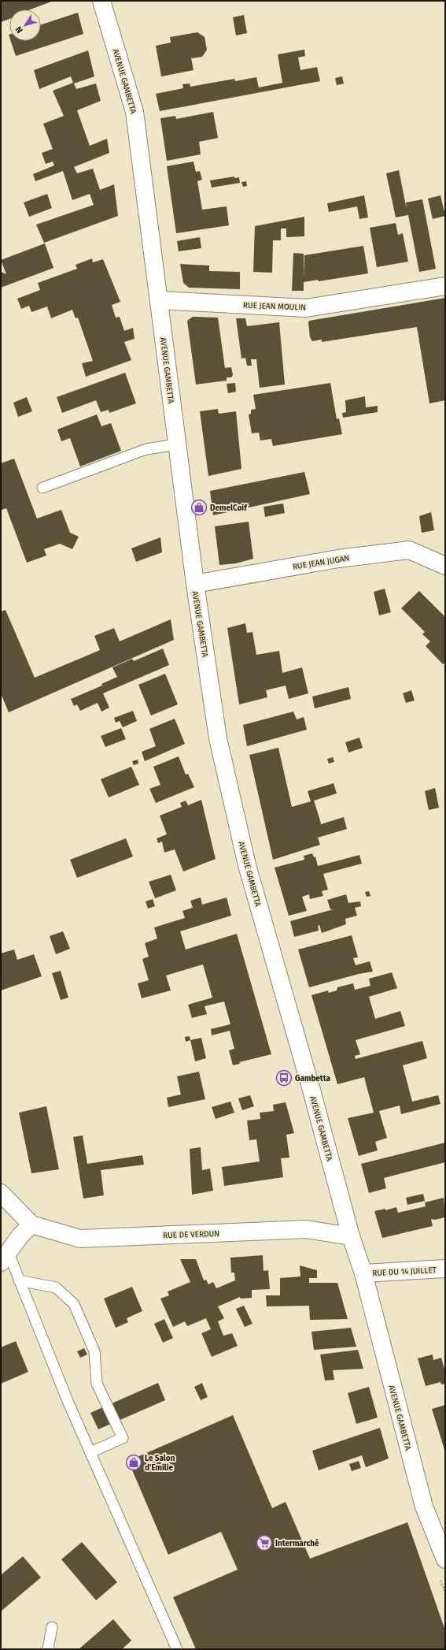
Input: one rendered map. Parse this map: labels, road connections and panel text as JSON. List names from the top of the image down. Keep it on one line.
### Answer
{"streets":{"main road":["AVENUE GAMBETTA","RUE JEAN MOULIN","RUE JEAN JUGAN","RUE DE VERDUN","RUE DU 14 JUILLET"]},"crossings":[["AVENUE GAMBETTA","RUE JEAN MOULIN"],["AVENUE GAMBETTA","RUE JEAN JUGAN"],["AVENUE GAMBETTA","RUE DE VERDUN"],["AVENUE GAMBETTA","RUE DU 14 JUILLET"]],"places":{"shop":["DemelCoif","Le Salon d'Emilie"],"bus stop":["Gambetta"],"supermarket":["Intermarché"]},"north":"bottom left"}
